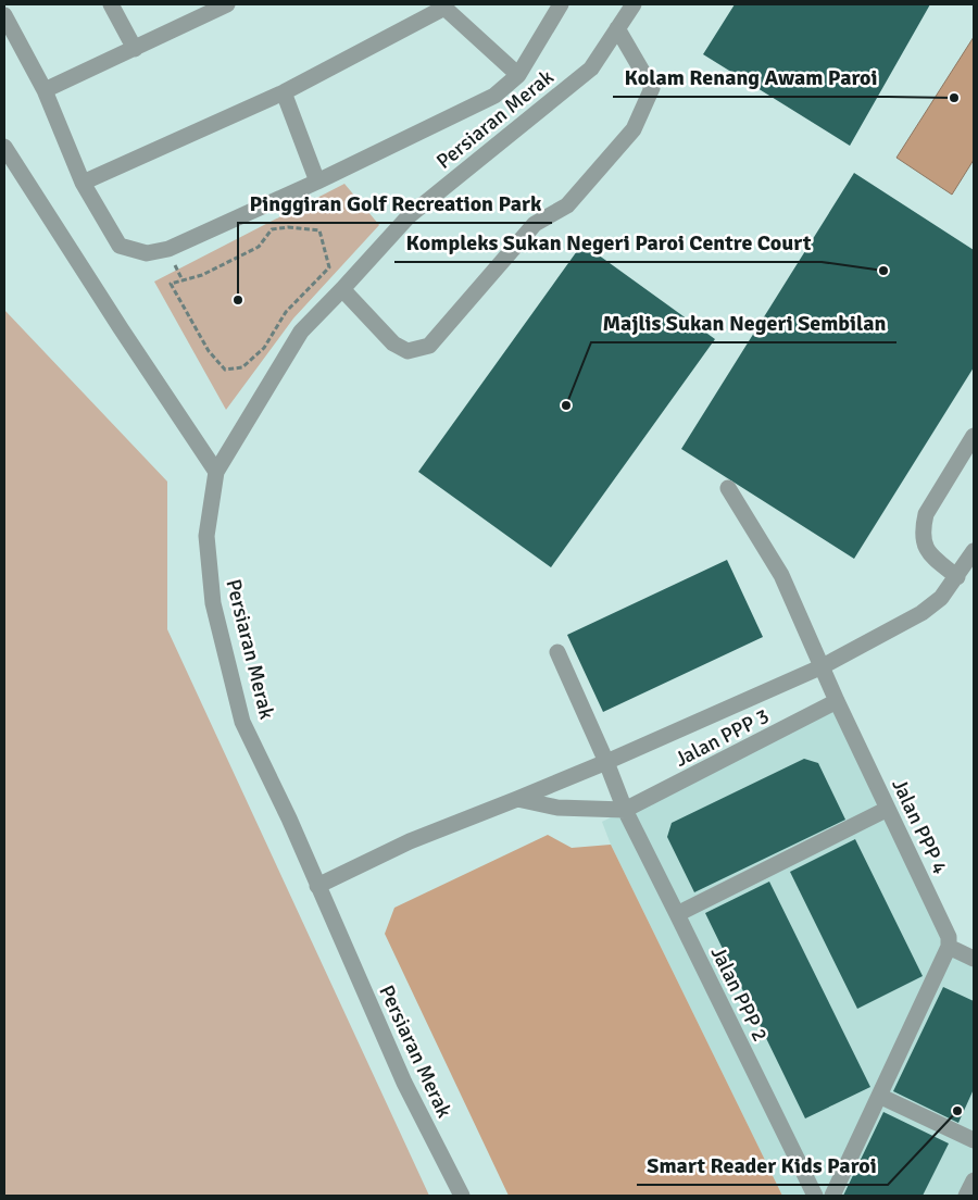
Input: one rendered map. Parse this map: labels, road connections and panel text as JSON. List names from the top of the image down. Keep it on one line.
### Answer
{"streets":{"street":["Persiaran Merak","Jalan PPP 3","Jalan PPP 4","Jalan PPP 2"]},"crossings":[["Jalan PPP 3","Jalan PPP 4"],["Jalan PPP 3","Jalan PPP 2"]],"places":["Kolam Renang Awam Paroi","Kompleks Sukan Negeri Paroi Centre Court","Pinggiran Golf Recreation Park","Majlis Sukan Negeri Sembilan","Smart Reader Kids Paroi"]}
